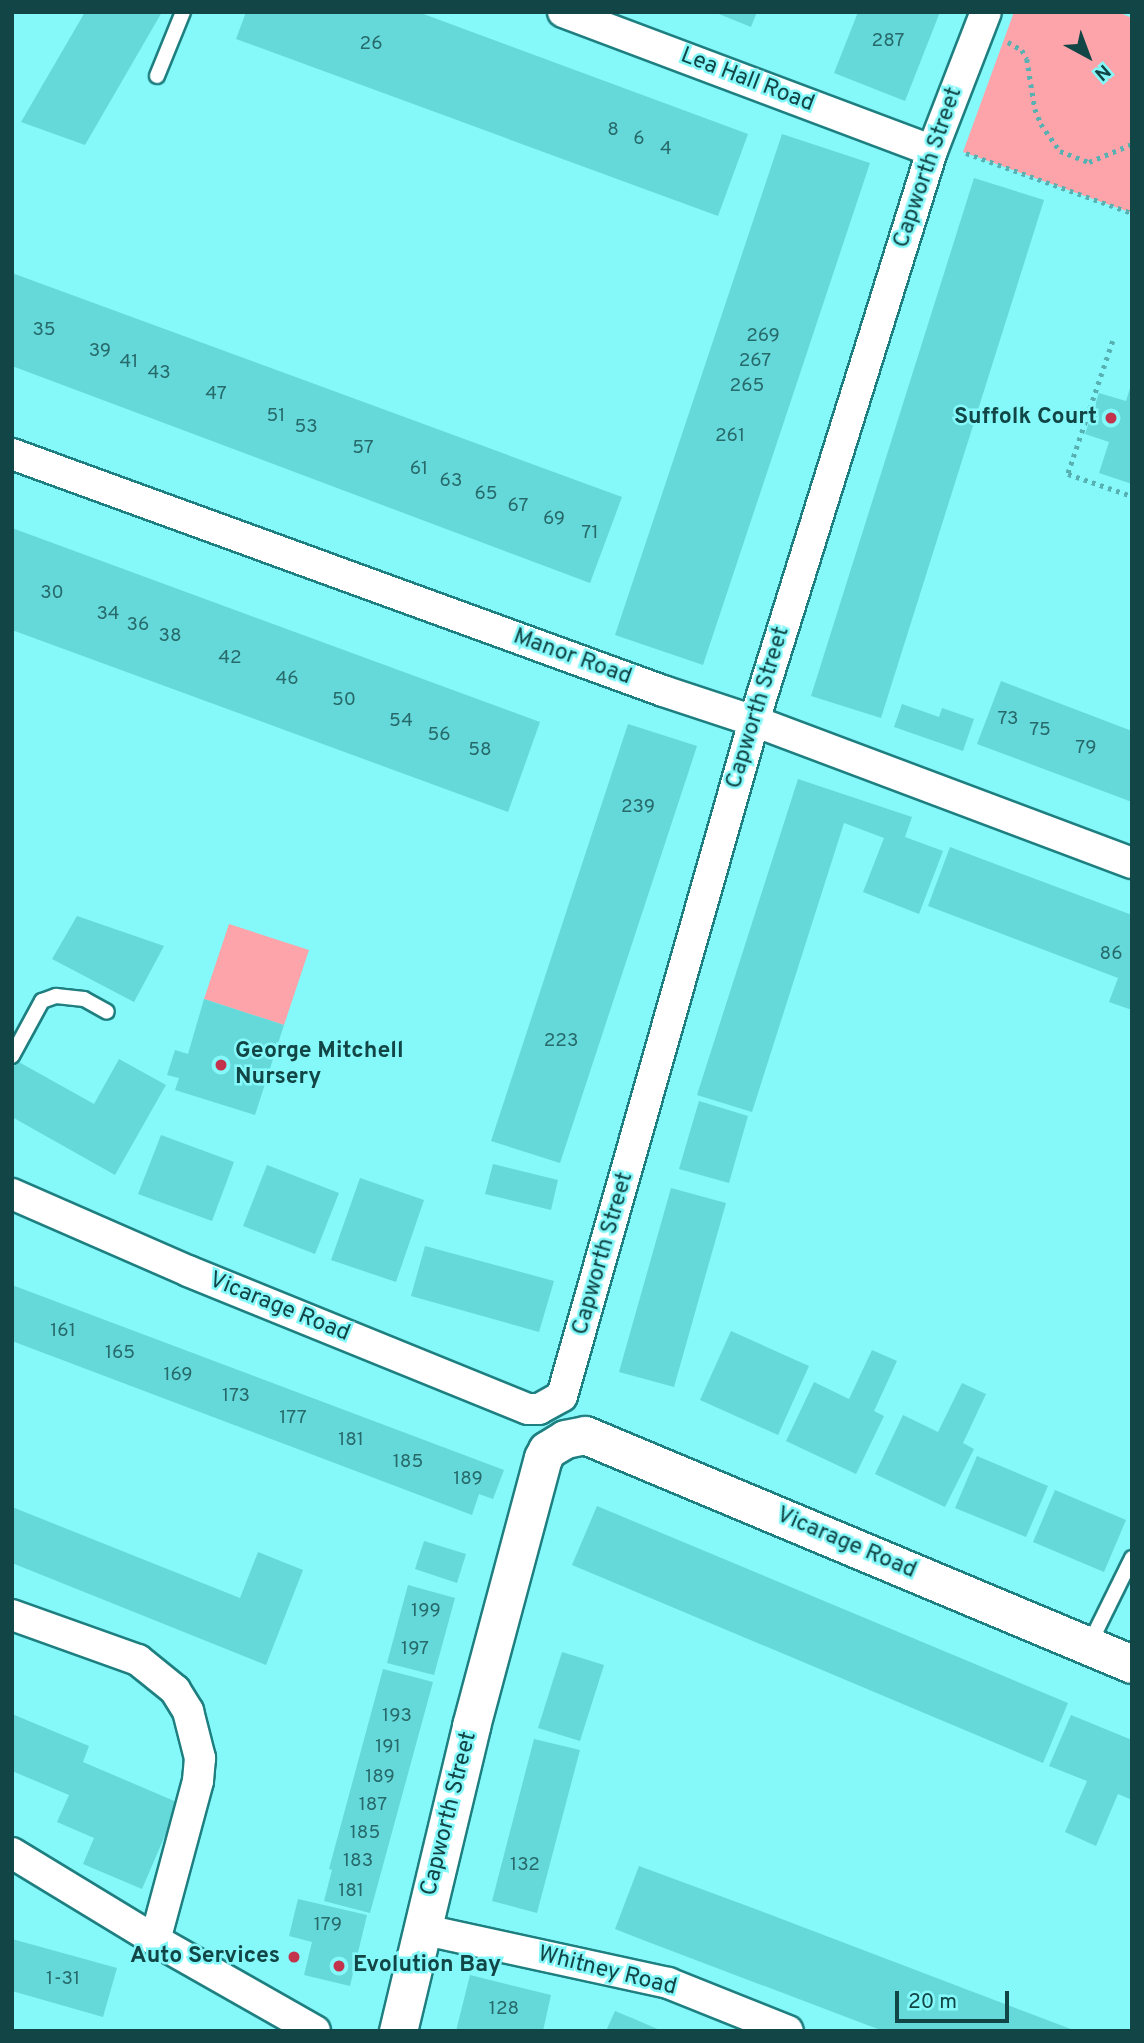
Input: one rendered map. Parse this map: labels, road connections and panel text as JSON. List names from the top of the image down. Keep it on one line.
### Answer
{"streets":{"street":["Lea Hall Road","Capworth Street","Manor Road","Vicarage Road","Whitney Road"]},"crossings":[["Lea Hall Road","Capworth Street"],["Capworth Street","Manor Road"],["Capworth Street","Vicarage Road"],["Capworth Street","Whitney Road"]],"places":["Suffolk Court","George Mitchell Nursery","Auto Services","Evolution Bay"],"house_numbers":["287","26","8","6","4","35","269","39","267","41","43","265","47","51","53","261","57","61","63","65","67","69","71","30","34","36","38","42","46","50","73","54","75","56","79","58","239","86","223","161","165","169","173","177","181","185","189","199","197","193","191","189","187","185","183","132","181","179","1-31","128"],"scale_bar":"20 m","north":"bottom right"}
